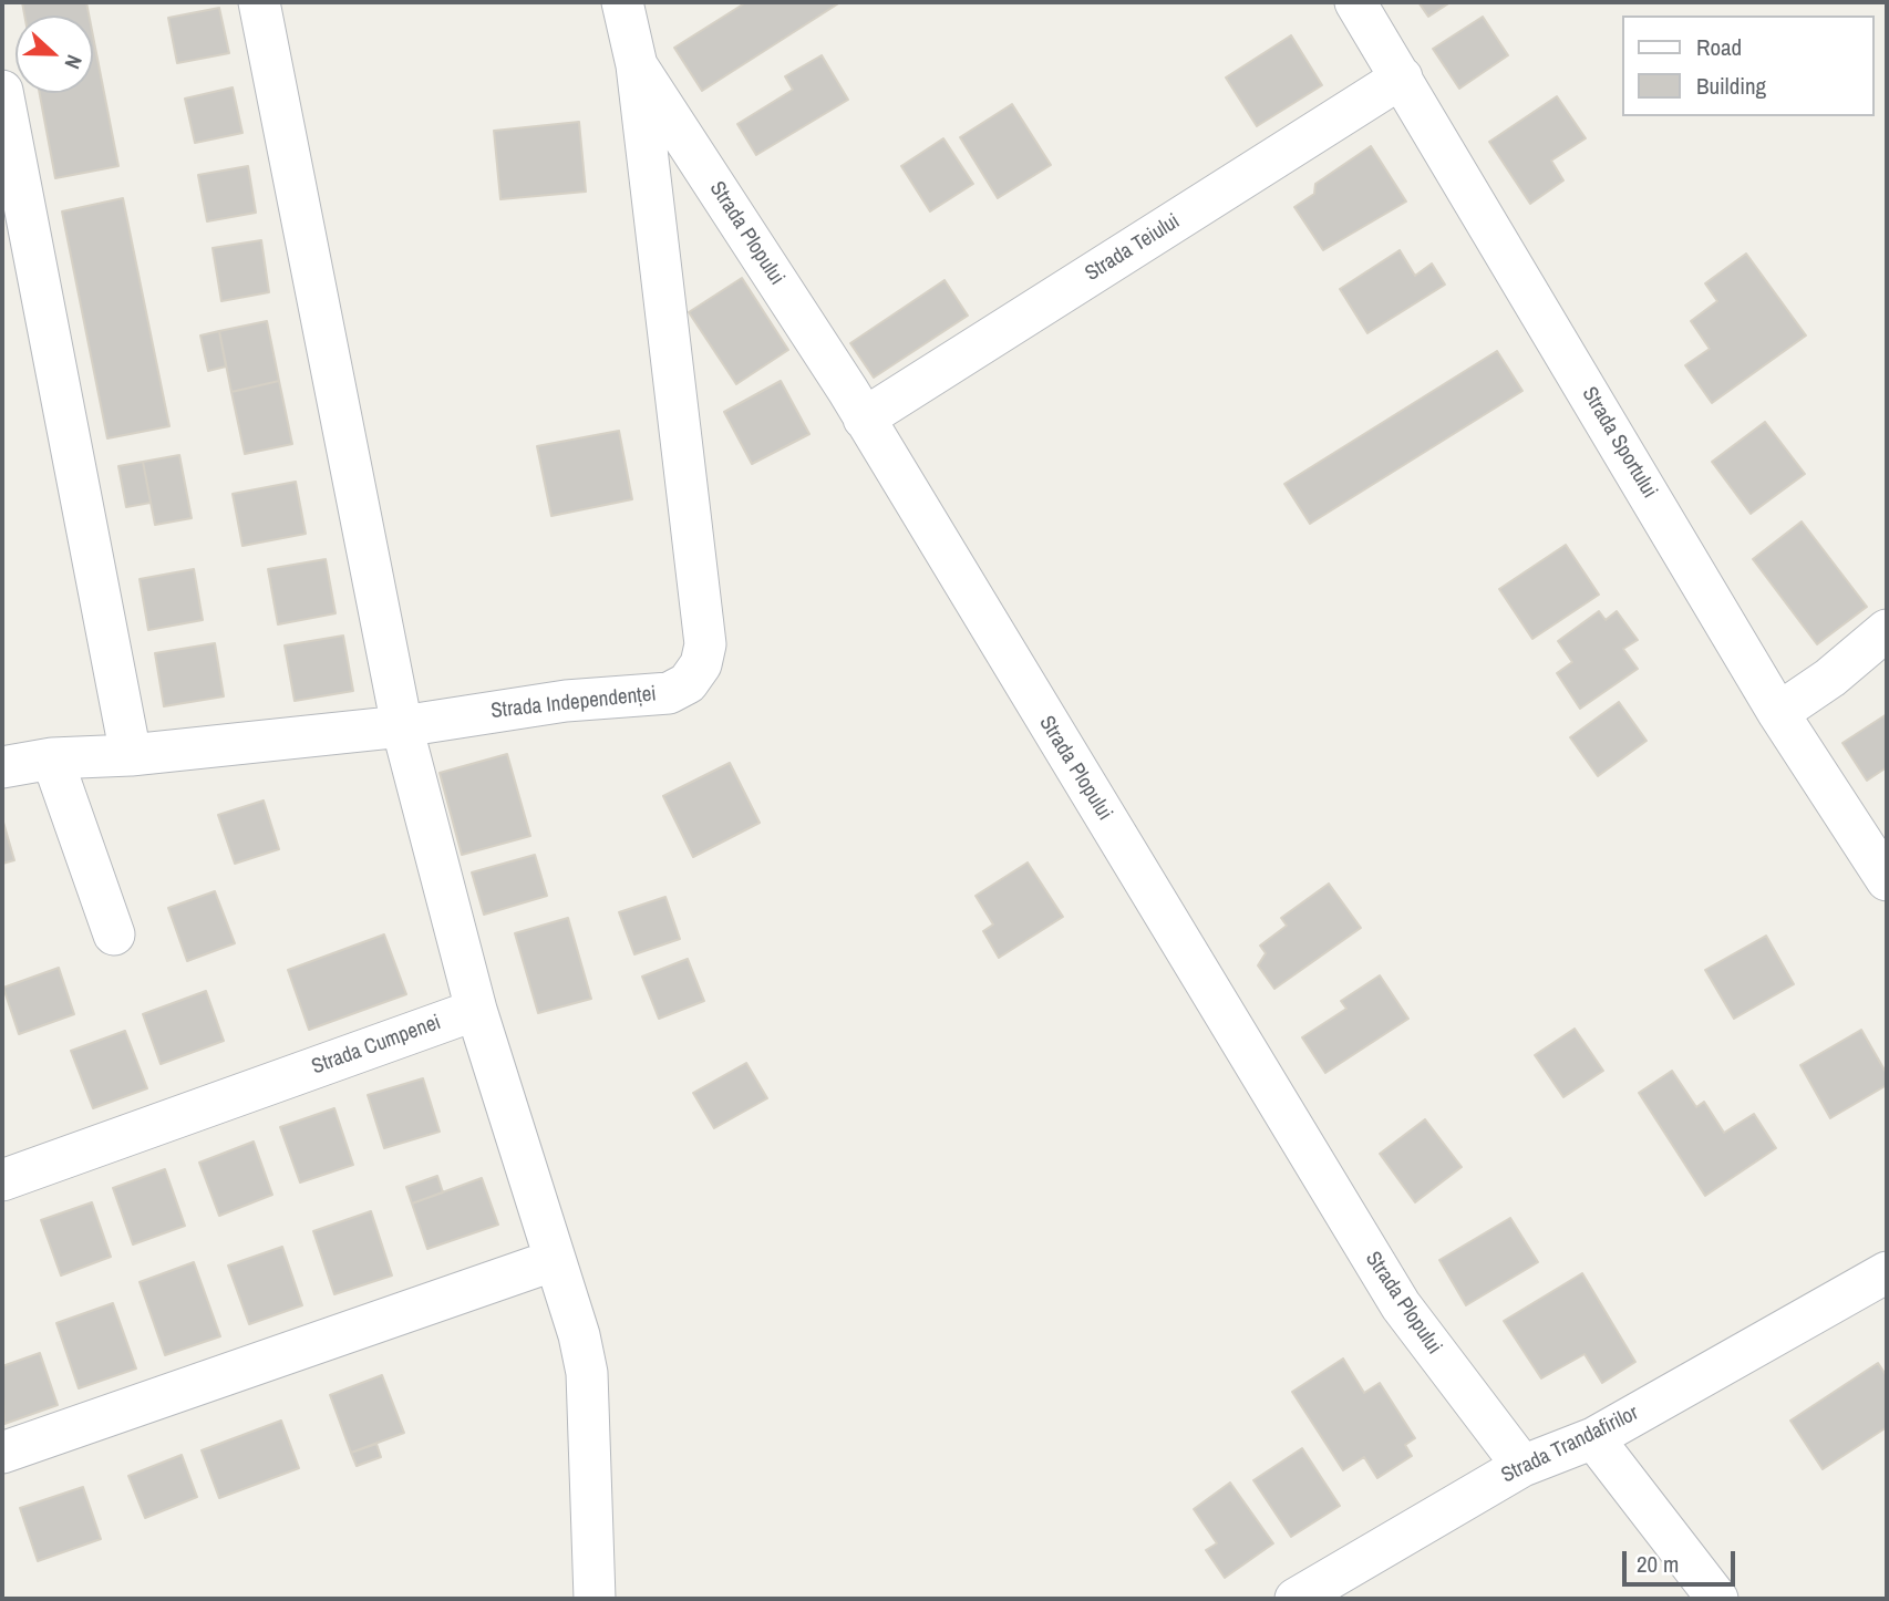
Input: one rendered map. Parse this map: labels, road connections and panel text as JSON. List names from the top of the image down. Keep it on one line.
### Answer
{"streets":{"street":["Strada Plopului","Strada Teiului","Strada Sportului","Strada Independenței","Strada Cumpenei","Strada Trandafirilor"]},"crossings":[["Strada Plopului","Strada Teiului"],["Strada Plopului","Strada Independenței"],["Strada Plopului","Strada Trandafirilor"],["Strada Teiului","Strada Sportului"]],"legend":["Road","Building"],"scale_bar":"20 m","north":"right"}
